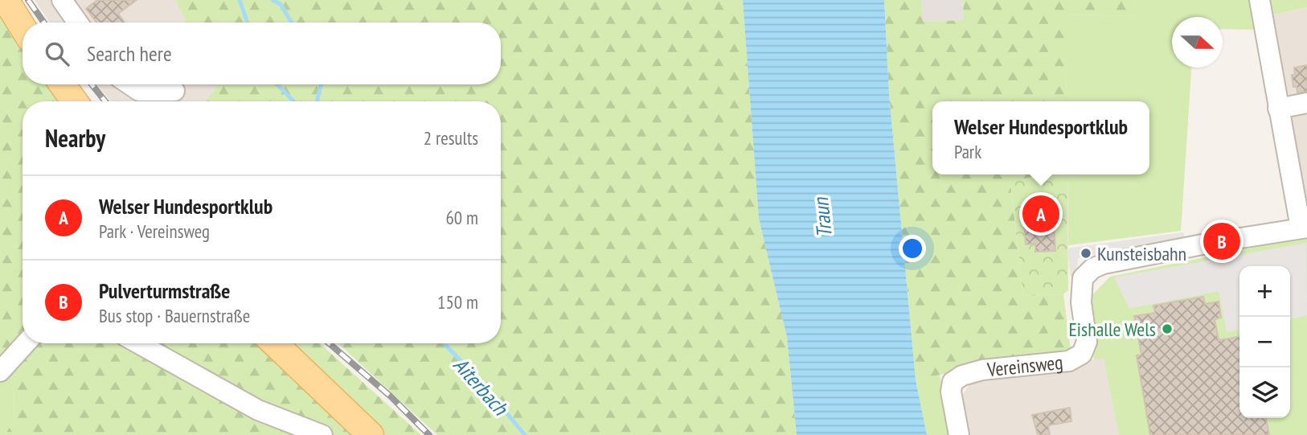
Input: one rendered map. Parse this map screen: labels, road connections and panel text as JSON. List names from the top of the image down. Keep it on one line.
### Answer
{"streets":{"street":["Vereinsweg"]},"water":["Traun","Aiterbach"],"places":["Kunsteisbahn","Eishalle Wels"],"north":"right","page":{"search":"Search here","popup":["Welser Hundesportklub","Park"],"heading":["Nearby","2 results"],"list":[{"mark":"A","name":"Welser Hundesportklub","note":"Park · Vereinsweg","value":"60 m"},{"mark":"B","name":"Pulverturmstraße","note":"Bus stop · Bauernstraße","value":"150 m"}],"pins":["A","B"],"map_buttons":["+","−"]}}
